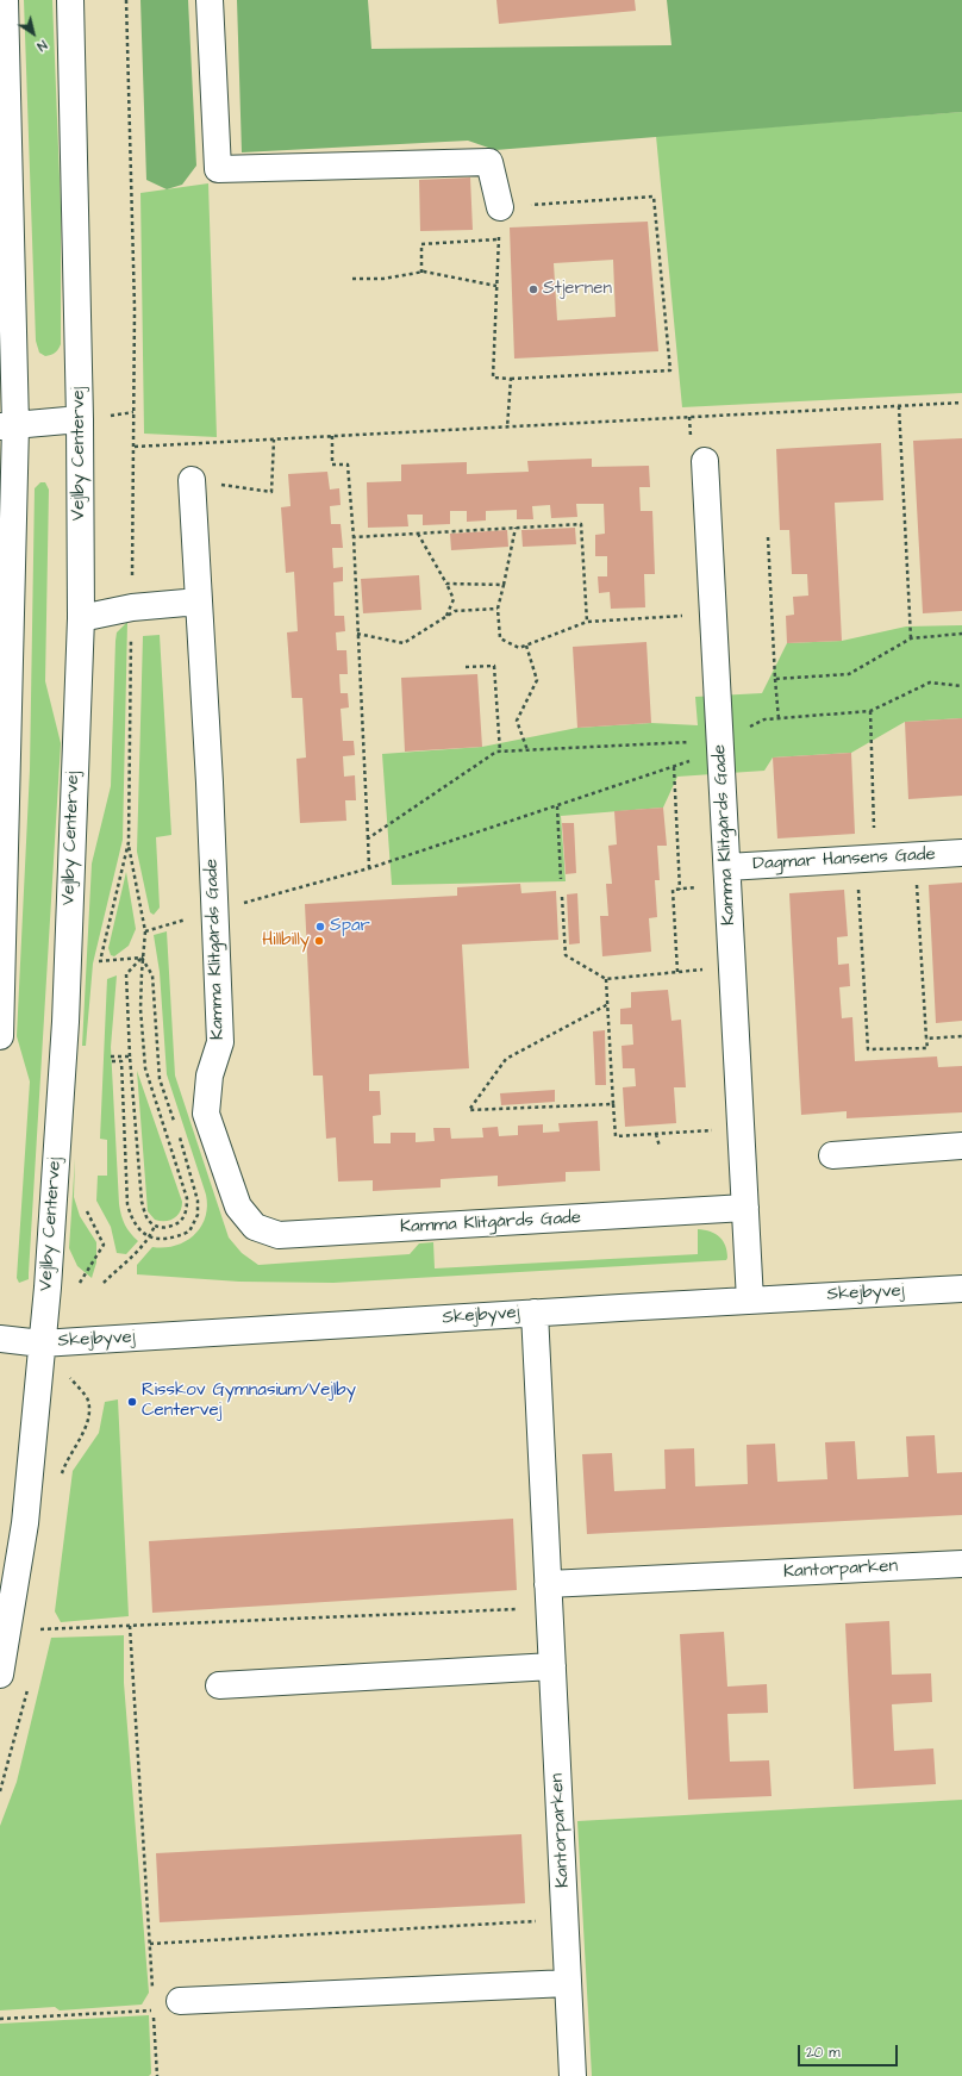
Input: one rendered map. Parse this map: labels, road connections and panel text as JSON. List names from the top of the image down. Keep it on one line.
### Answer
{"streets":{"street":["Vejlby Centervej","Kamma Klitgårds Gade","Dagmar Hansens Gade","Skejbyvej","Kantorparken"]},"crossings":[["Vejlby Centervej","Skejbyvej"],["Kamma Klitgårds Gade","Dagmar Hansens Gade"],["Kamma Klitgårds Gade","Skejbyvej"],["Skejbyvej","Kantorparken"]],"places":["Stjernen","Spar","Hillbilly","Risskov Gymnasium/Vejlby Centervej"],"scale_bar":"20 m","north":"bottom right"}
